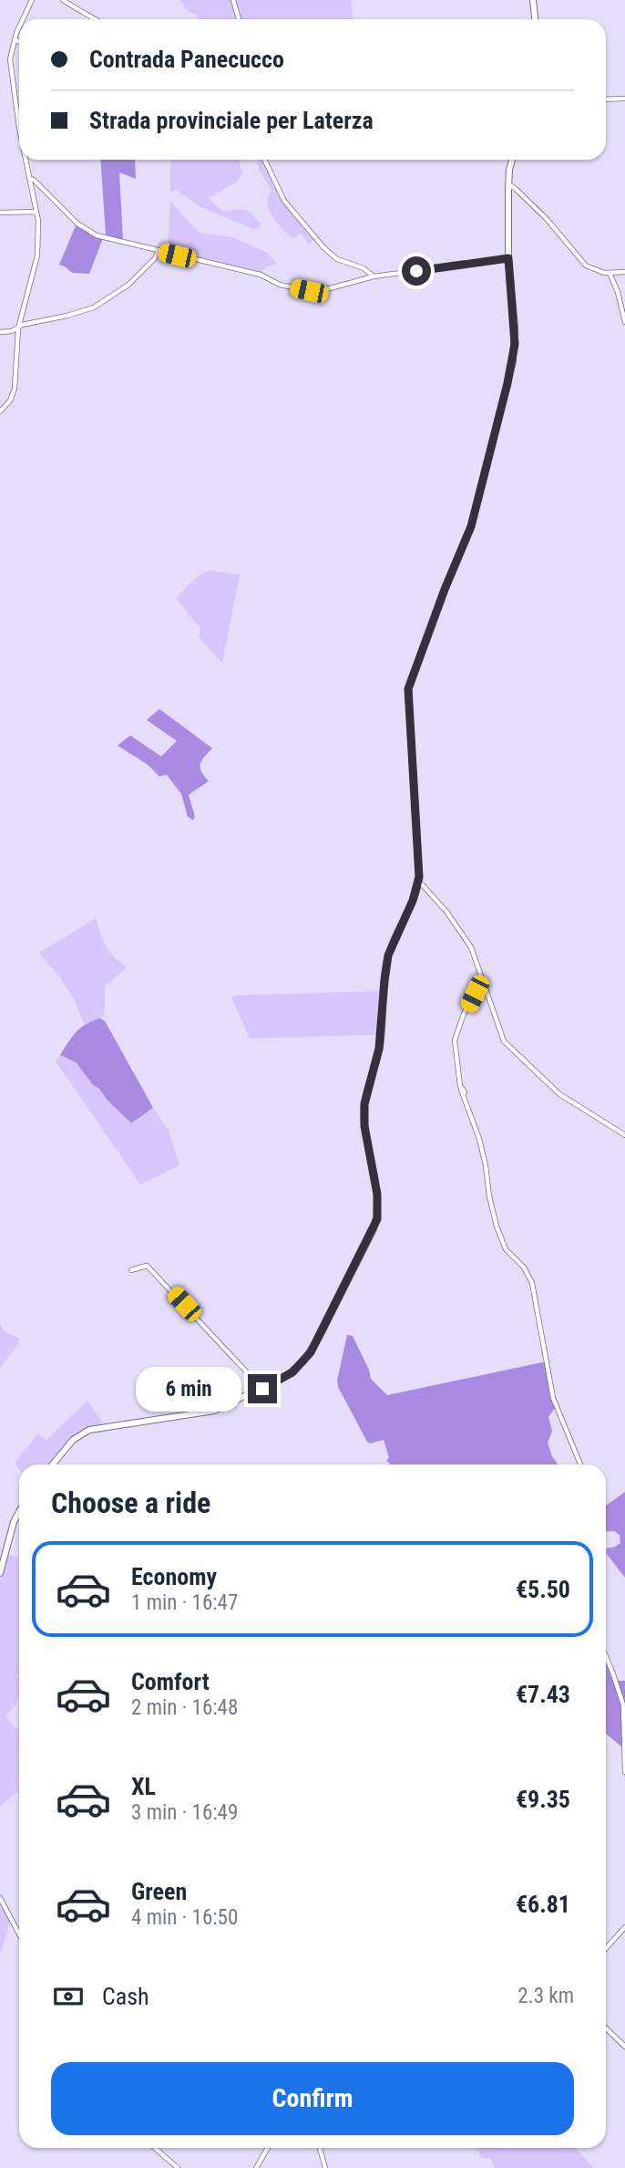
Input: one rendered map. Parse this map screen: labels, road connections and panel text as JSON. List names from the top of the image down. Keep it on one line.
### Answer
{"page":{"banner":["Contrada Panecucco","Strada provinciale per Laterza"],"bubble":"6 min","heading":"Choose a ride","list":[{"name":"Economy","note":"1 min · 16:47","value":"€5.50"},{"name":"Comfort","note":"2 min · 16:48","value":"€7.43"},{"name":"XL","note":"3 min · 16:49","value":"€9.35"},{"name":"Green","note":"4 min · 16:50","value":"€6.81"}],"pay":["Cash","2.3 km"],"buttons":"Confirm"}}
